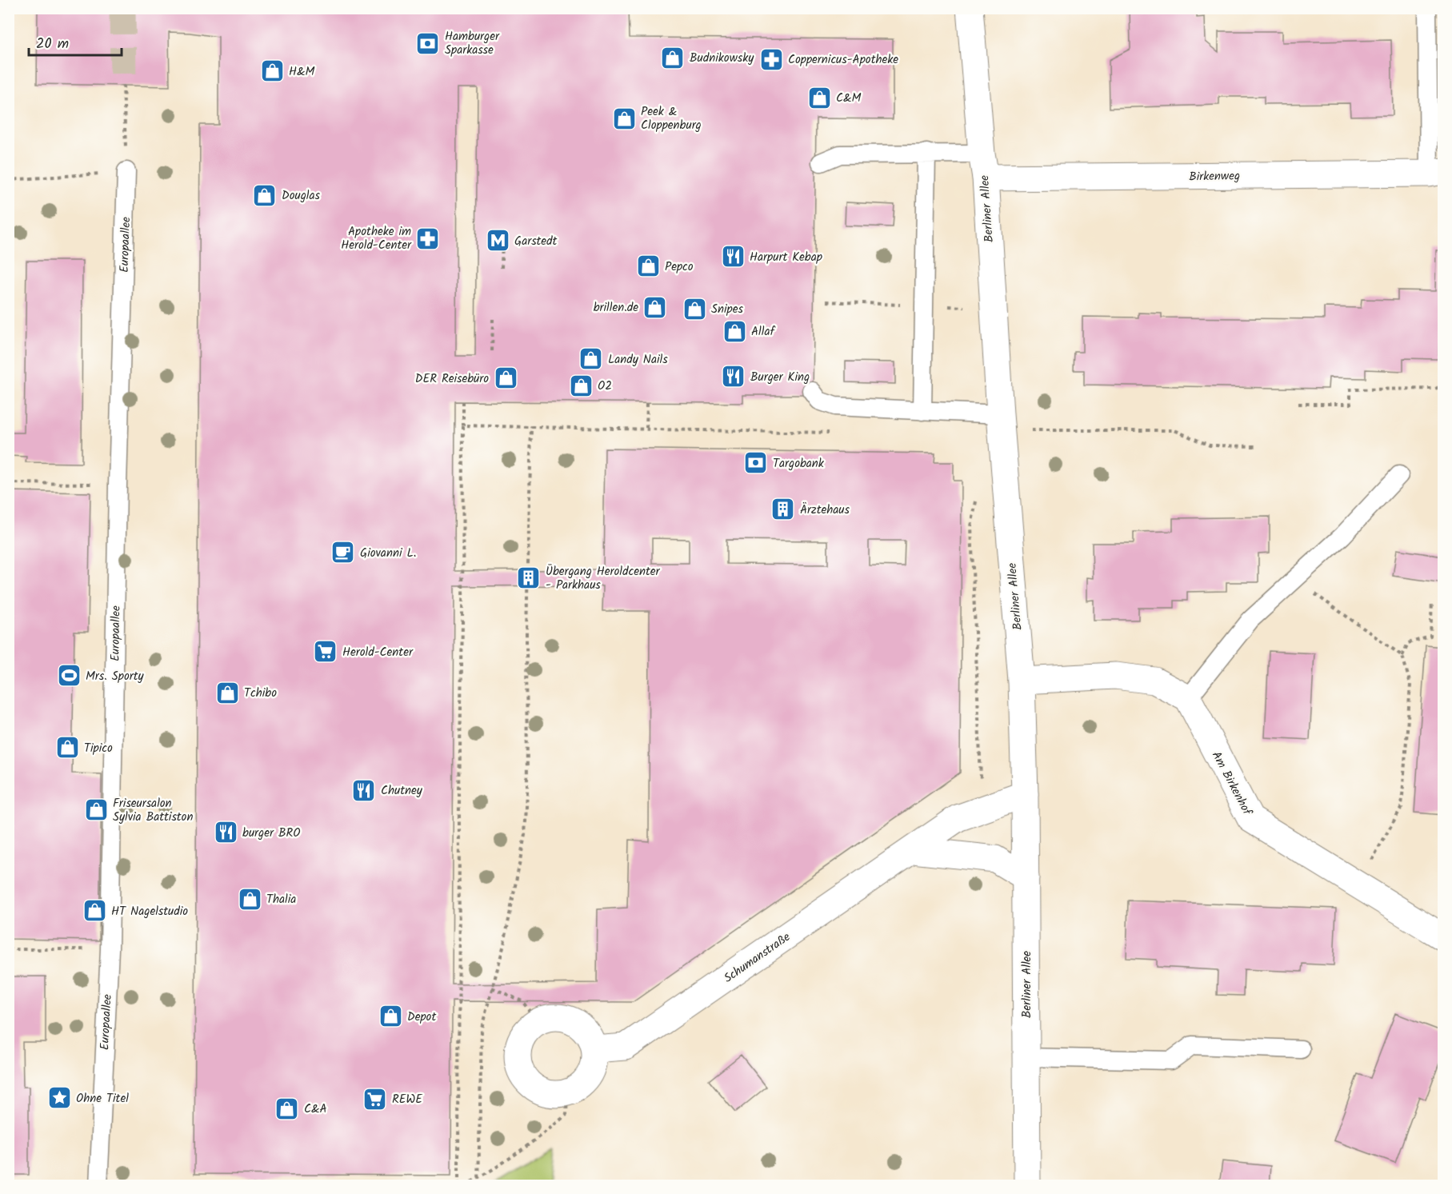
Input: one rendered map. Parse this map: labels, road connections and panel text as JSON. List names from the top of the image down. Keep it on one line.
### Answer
{"streets":{"street":["Birkenweg","Berliner Allee","Am Birkenhof","Schumanstraße"],"lane":["Europaallee"]},"crossings":[["Birkenweg","Berliner Allee"],["Berliner Allee","Schumanstraße"]],"places":{"bank":["Hamburger Sparkasse","Targobank"],"shop":["Budnikowsky","H&M","C&M","Peek & Cloppenburg","Douglas","Pepco","brillen.de","Snipes","Allaf","Landy Nails","DER Reisebüro","O2","Tchibo","Tipico","Friseursalon Sylvia Battiston","Thalia","HT Nagelstudio","Depot","C&A"],"pharmacy":["Coppernicus-Apotheke","Apotheke im Herold-Center"],"metro station":["Garstedt"],"restaurant":["Harpurt Kebap","Burger King","Chutney","burger BRO"],"building":["Ärztehaus","Übergang Heroldcenter - Parkhaus"],"cafe":["Giovanni L."],"supermarket":["Herold-Center","REWE"],"sports":["Mrs. Sporty"],"place":["Ohne Titel"]},"scale_bar":"20 m"}
